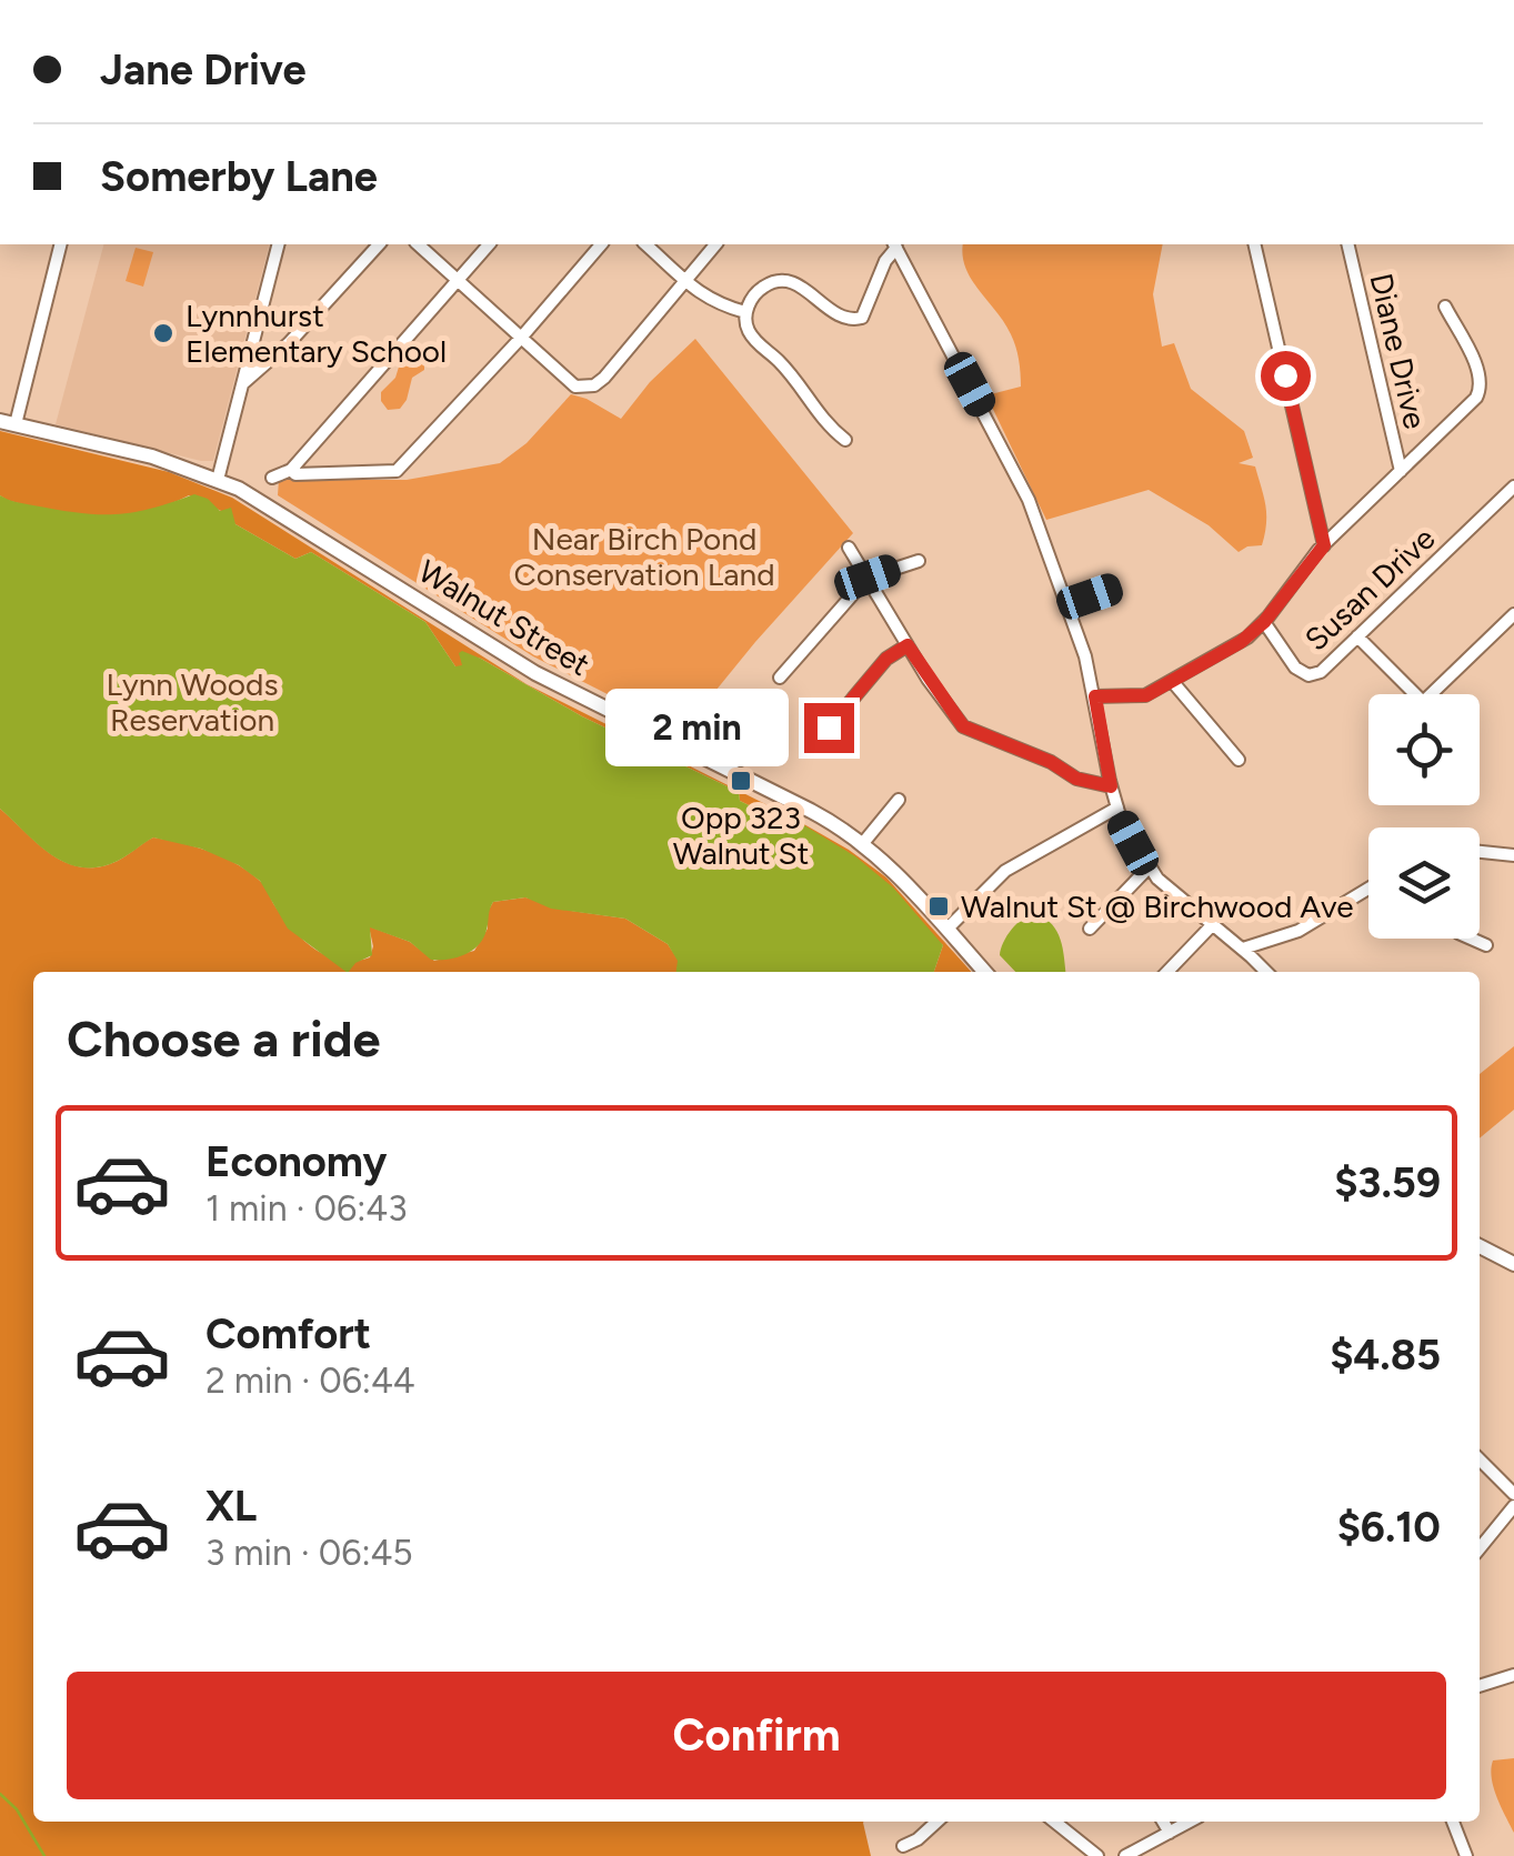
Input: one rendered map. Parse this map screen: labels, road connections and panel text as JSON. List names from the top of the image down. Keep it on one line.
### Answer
{"streets":{"main road":["Walnut Street"],"street":["Diane Drive","Susan Drive"]},"parks":["Near Birch Pond Conservation Land","Lynn Woods Reservation"],"places":{"other":["Lynnhurst Elementary School"],"transit":["Opp 323 Walnut St","Walnut St @ Birchwood Ave"]},"page":{"banner":["Jane Drive","Somerby Lane"],"bubble":"2 min","heading":"Choose a ride","list":[{"name":"Economy","note":"1 min · 06:43","value":"$3.59"},{"name":"Comfort","note":"2 min · 06:44","value":"$4.85"},{"name":"XL","note":"3 min · 06:45","value":"$6.10"}],"buttons":"Confirm"}}
